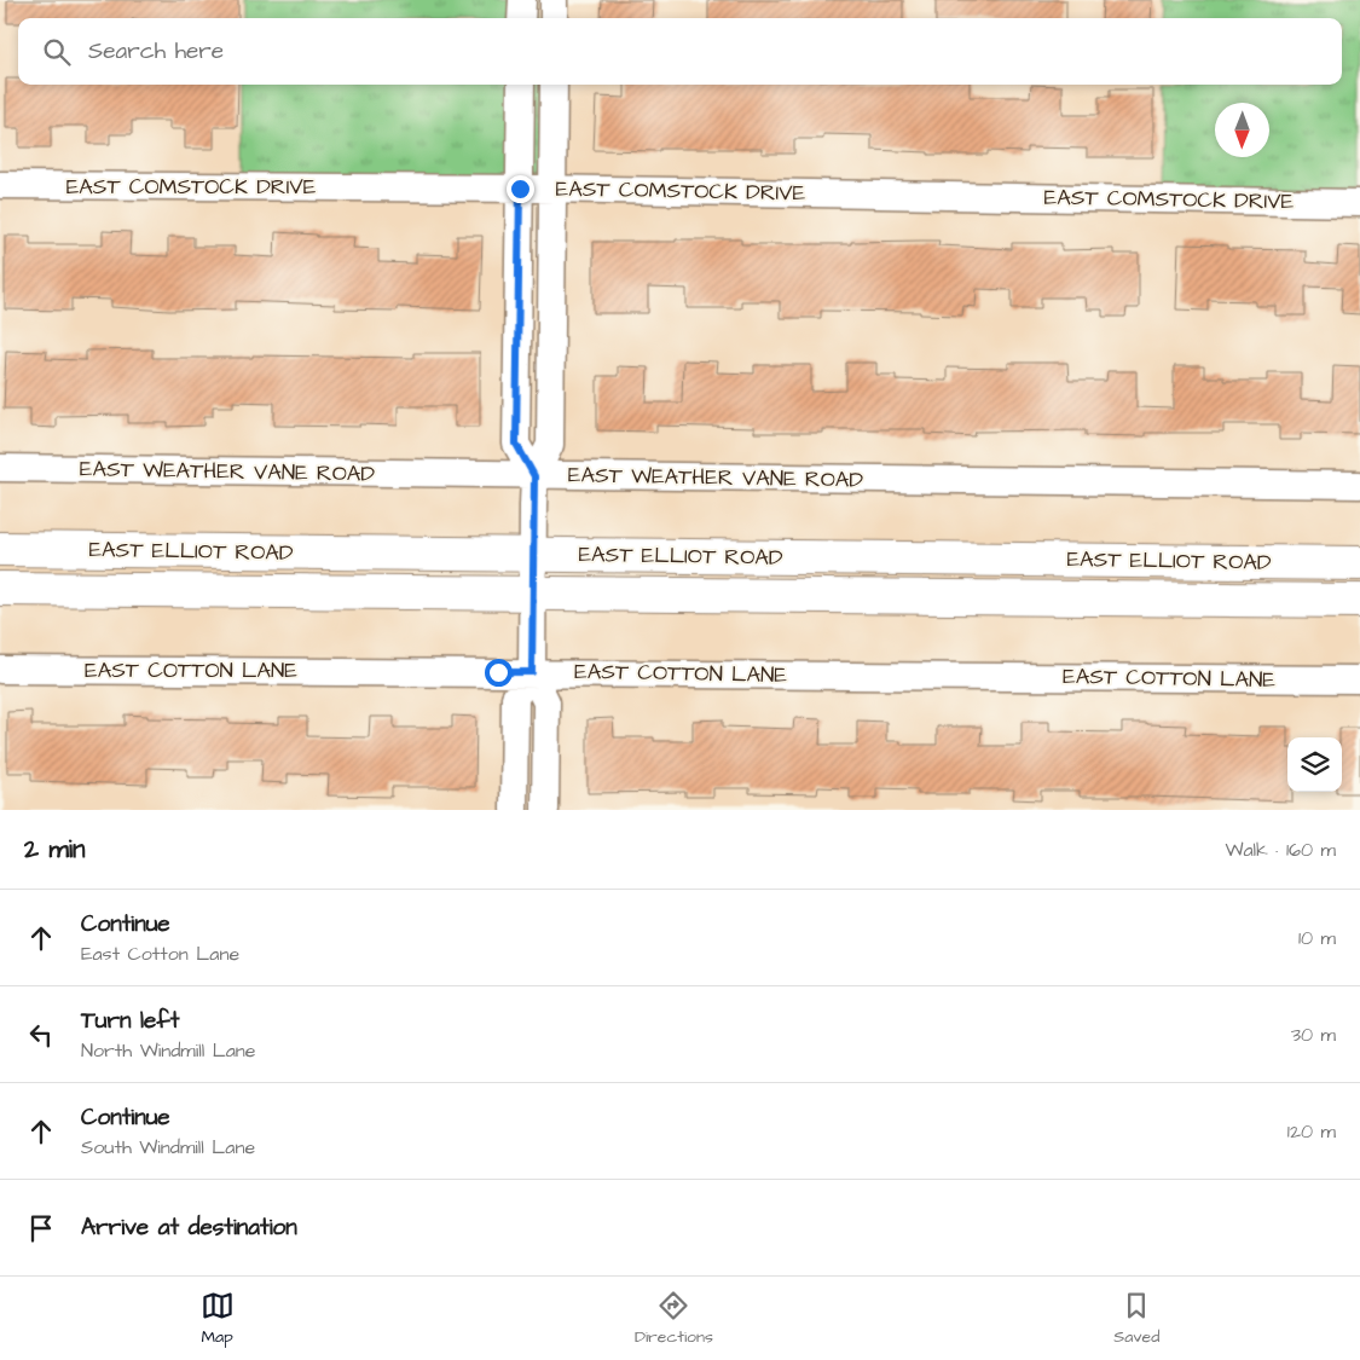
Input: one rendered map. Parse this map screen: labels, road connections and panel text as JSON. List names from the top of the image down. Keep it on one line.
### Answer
{"streets":{"main road":["EAST ELLIOT ROAD"],"street":["EAST COMSTOCK DRIVE","EAST WEATHER VANE ROAD","EAST COTTON LANE"]},"north":"bottom","page":{"search":"Search here","heading":["2 min","Walk · 160 m"],"list":[["Continue","East Cotton Lane","10 m"],["Turn left","North Windmill Lane","30 m"],["Continue","South Windmill Lane","120 m"],"Arrive at destination"],"nav":["Map","Directions","Saved"]}}
